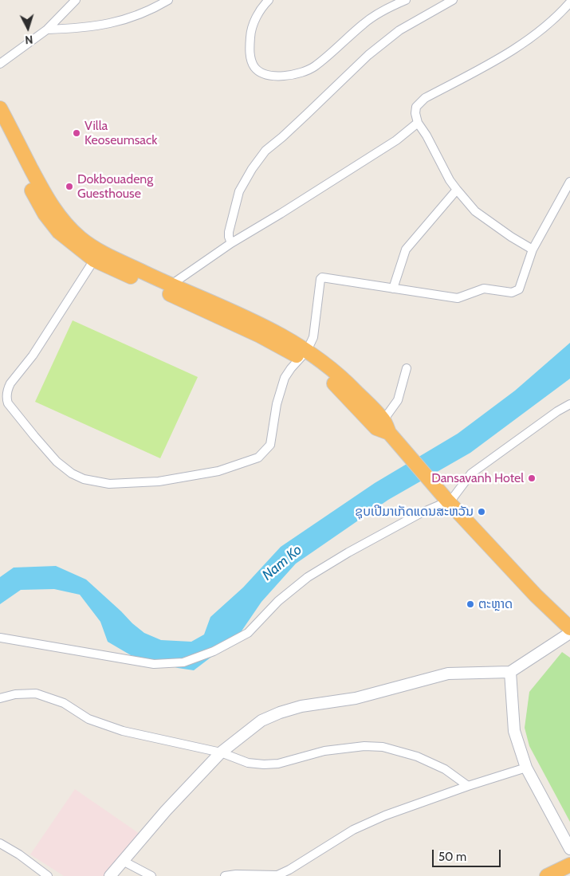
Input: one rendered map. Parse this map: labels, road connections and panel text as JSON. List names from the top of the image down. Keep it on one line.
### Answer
{"water":["Nam Ko"],"places":["Villa Keoseumsack","Dokbouadeng Guesthouse","Dansavanh Hotel","ຊຸບເປີມາເກັດແດນສະຫວັນ","ຕະຫຼາດ"],"scale_bar":"50 m","north":"bottom"}
